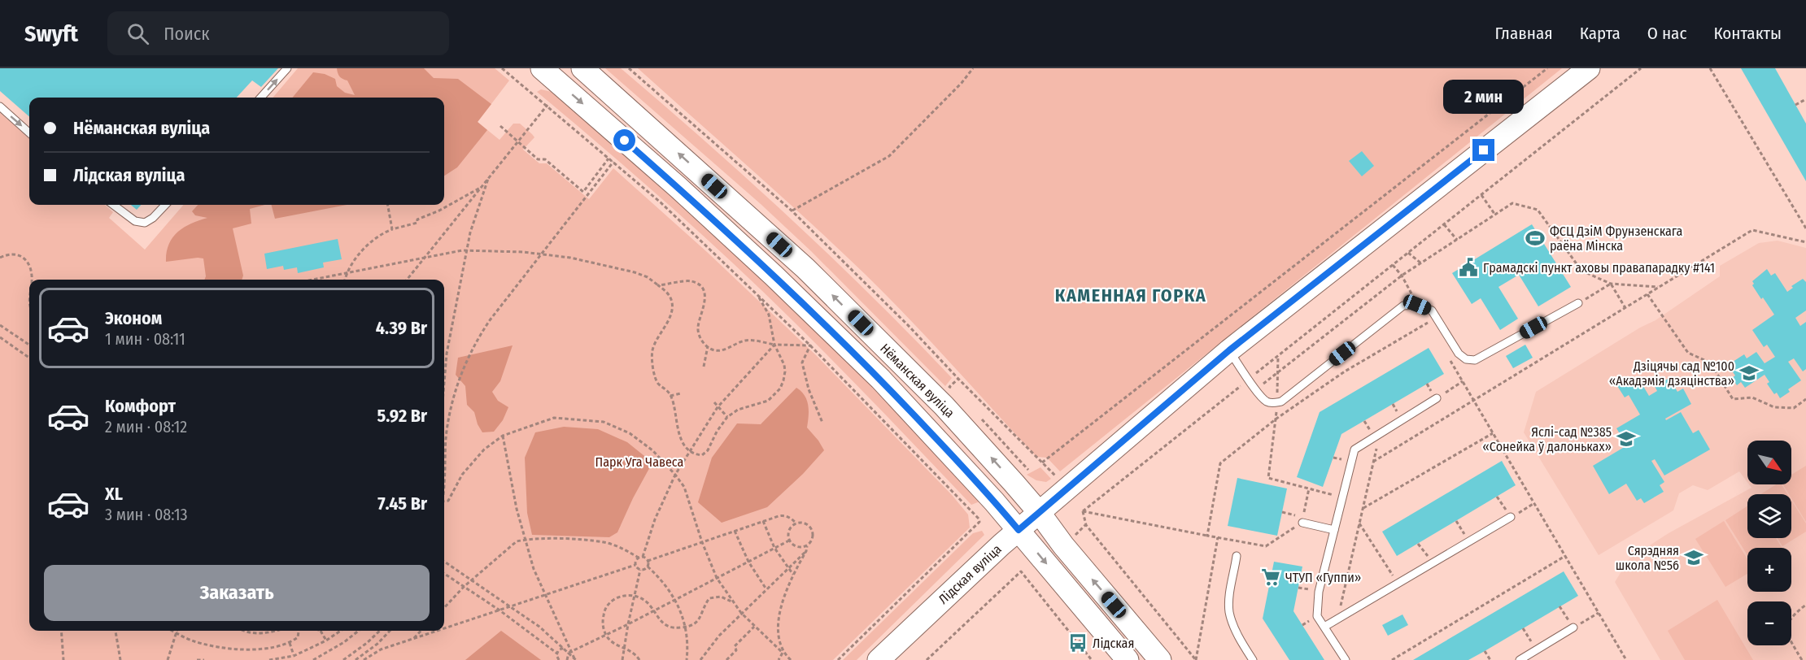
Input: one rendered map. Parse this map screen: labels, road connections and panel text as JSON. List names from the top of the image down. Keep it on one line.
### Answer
{"streets":{"main road":["Нёманская вуліца","Лідская вуліца"]},"crossings":[["Нёманская вуліца","Лідская вуліца"]],"districts":["КАМЕННАЯ ГОРКА"],"parks":["Парк Уга Чавеса"],"places":{"sports":["ФСЦ ДзіМ Фрунзенскага раёна Мінска"],"public building":["Грамадскі пункт аховы правапарадку #141"],"school or university":["Дзіцячы сад №100 «Акадэмія дзяцінства»","Яслі-сад №385 «Сонейка ў далоньках»","Сярэдняя школа №56"],"supermarket":["ЧТУП «Гуппи»"],"bus stop":["Лідская"]},"north":"bottom right","page":{"header":"Swyft","search":"Поиск","nav":["Главная","Карта","О нас","Контакты"],"bubble":"2 мин","banner":["Нёманская вуліца","Лідская вуліца"],"list":[{"name":"Эконом","note":"1 мин · 08:11","value":"4.39 Br"},{"name":"Комфорт","note":"2 мин · 08:12","value":"5.92 Br"},{"name":"XL","note":"3 мин · 08:13","value":"7.45 Br"}],"map_buttons":["+","−"],"buttons":"Заказать"}}
